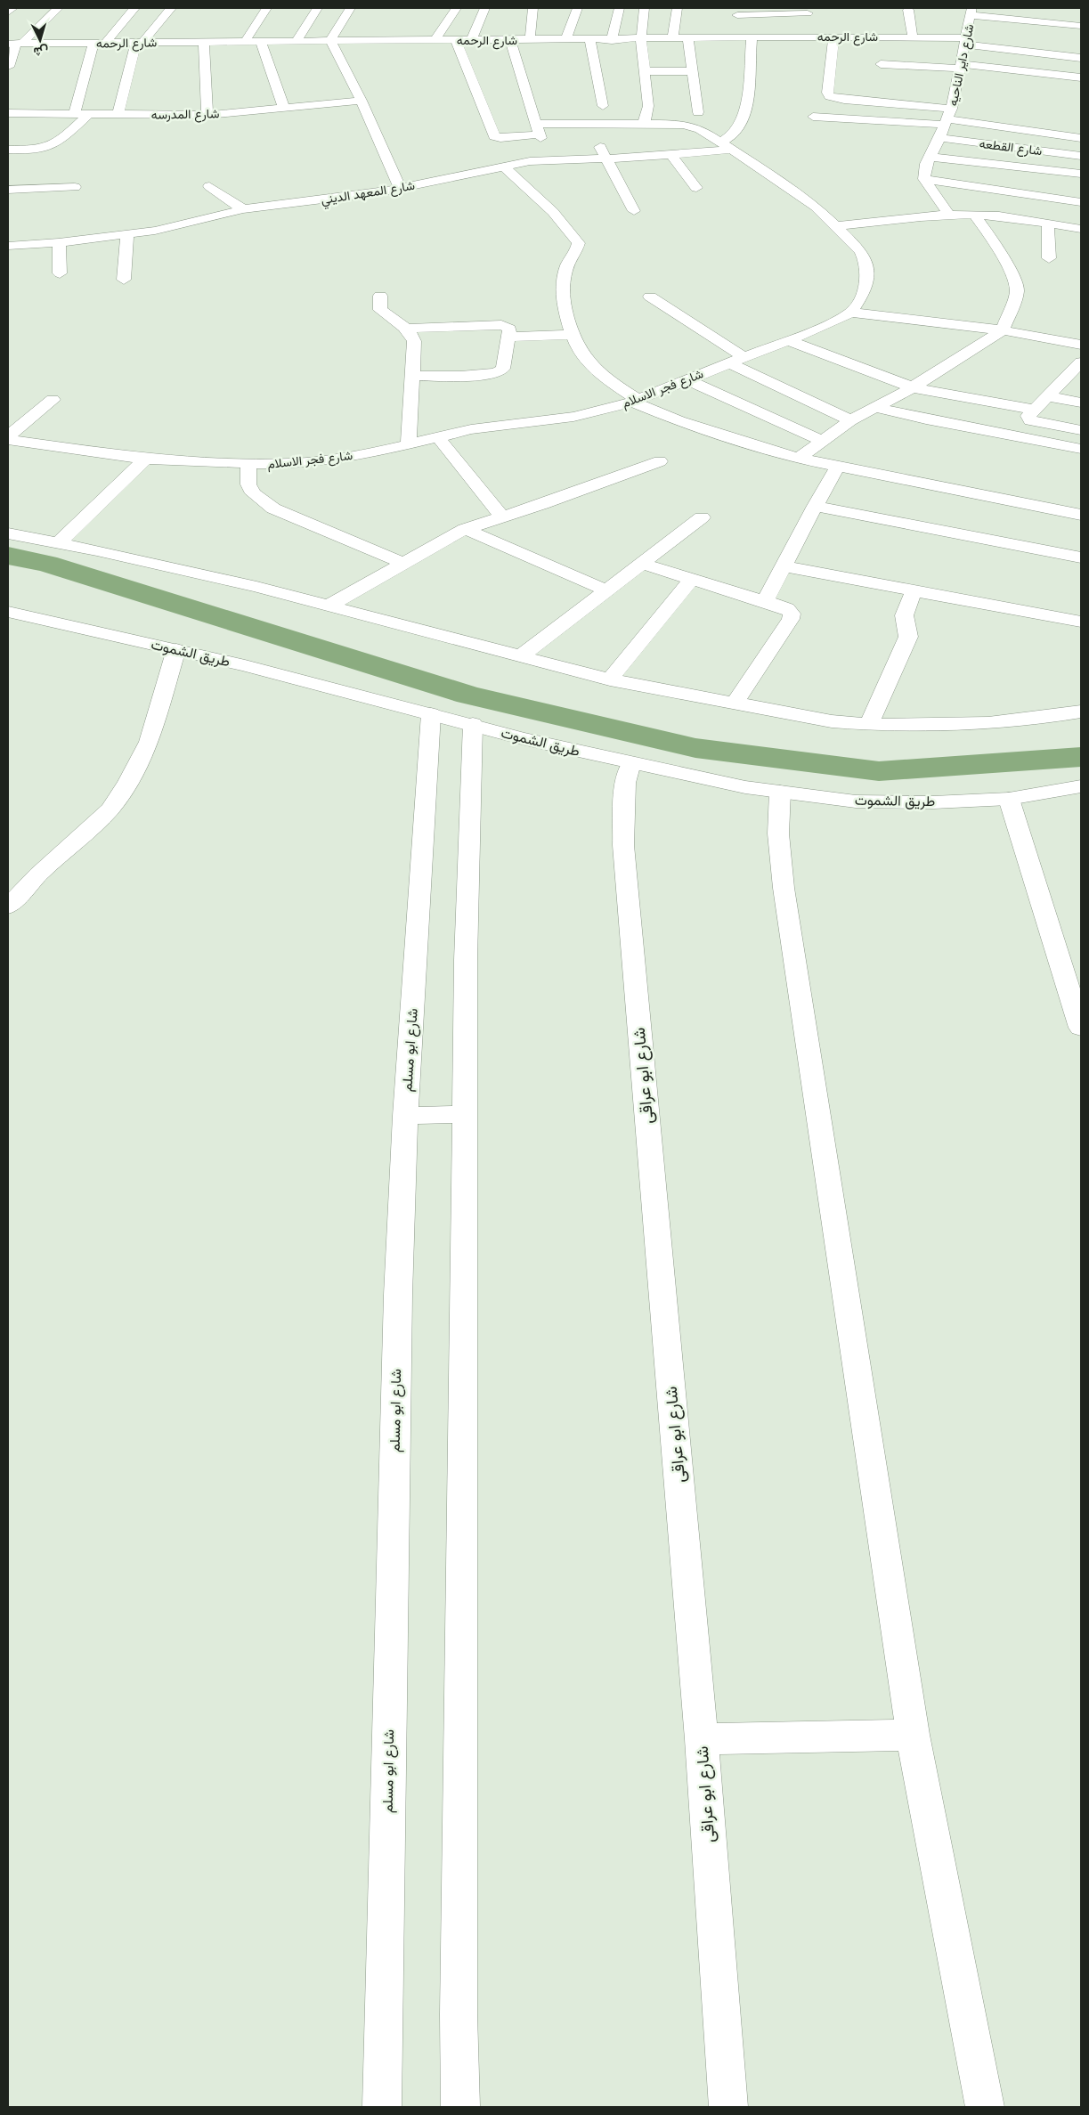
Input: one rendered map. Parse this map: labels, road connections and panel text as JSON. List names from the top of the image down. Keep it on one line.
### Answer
{"streets":{"street":["شارع الرحمه","شارع داير الناحيه","شارع المدرسه","شارع القطعه","شارع المعهد الديني","شارع فجر الاسلام","طريق الشموت","شارع ابو مسلم","شارع ابو عراقى"]},"crossings":[["شارع الرحمه","شارع داير الناحيه"],["شارع داير الناحيه","شارع القطعه"],["طريق الشموت","شارع ابو مسلم"],["طريق الشموت","شارع ابو عراقى"]],"north":"bottom"}
